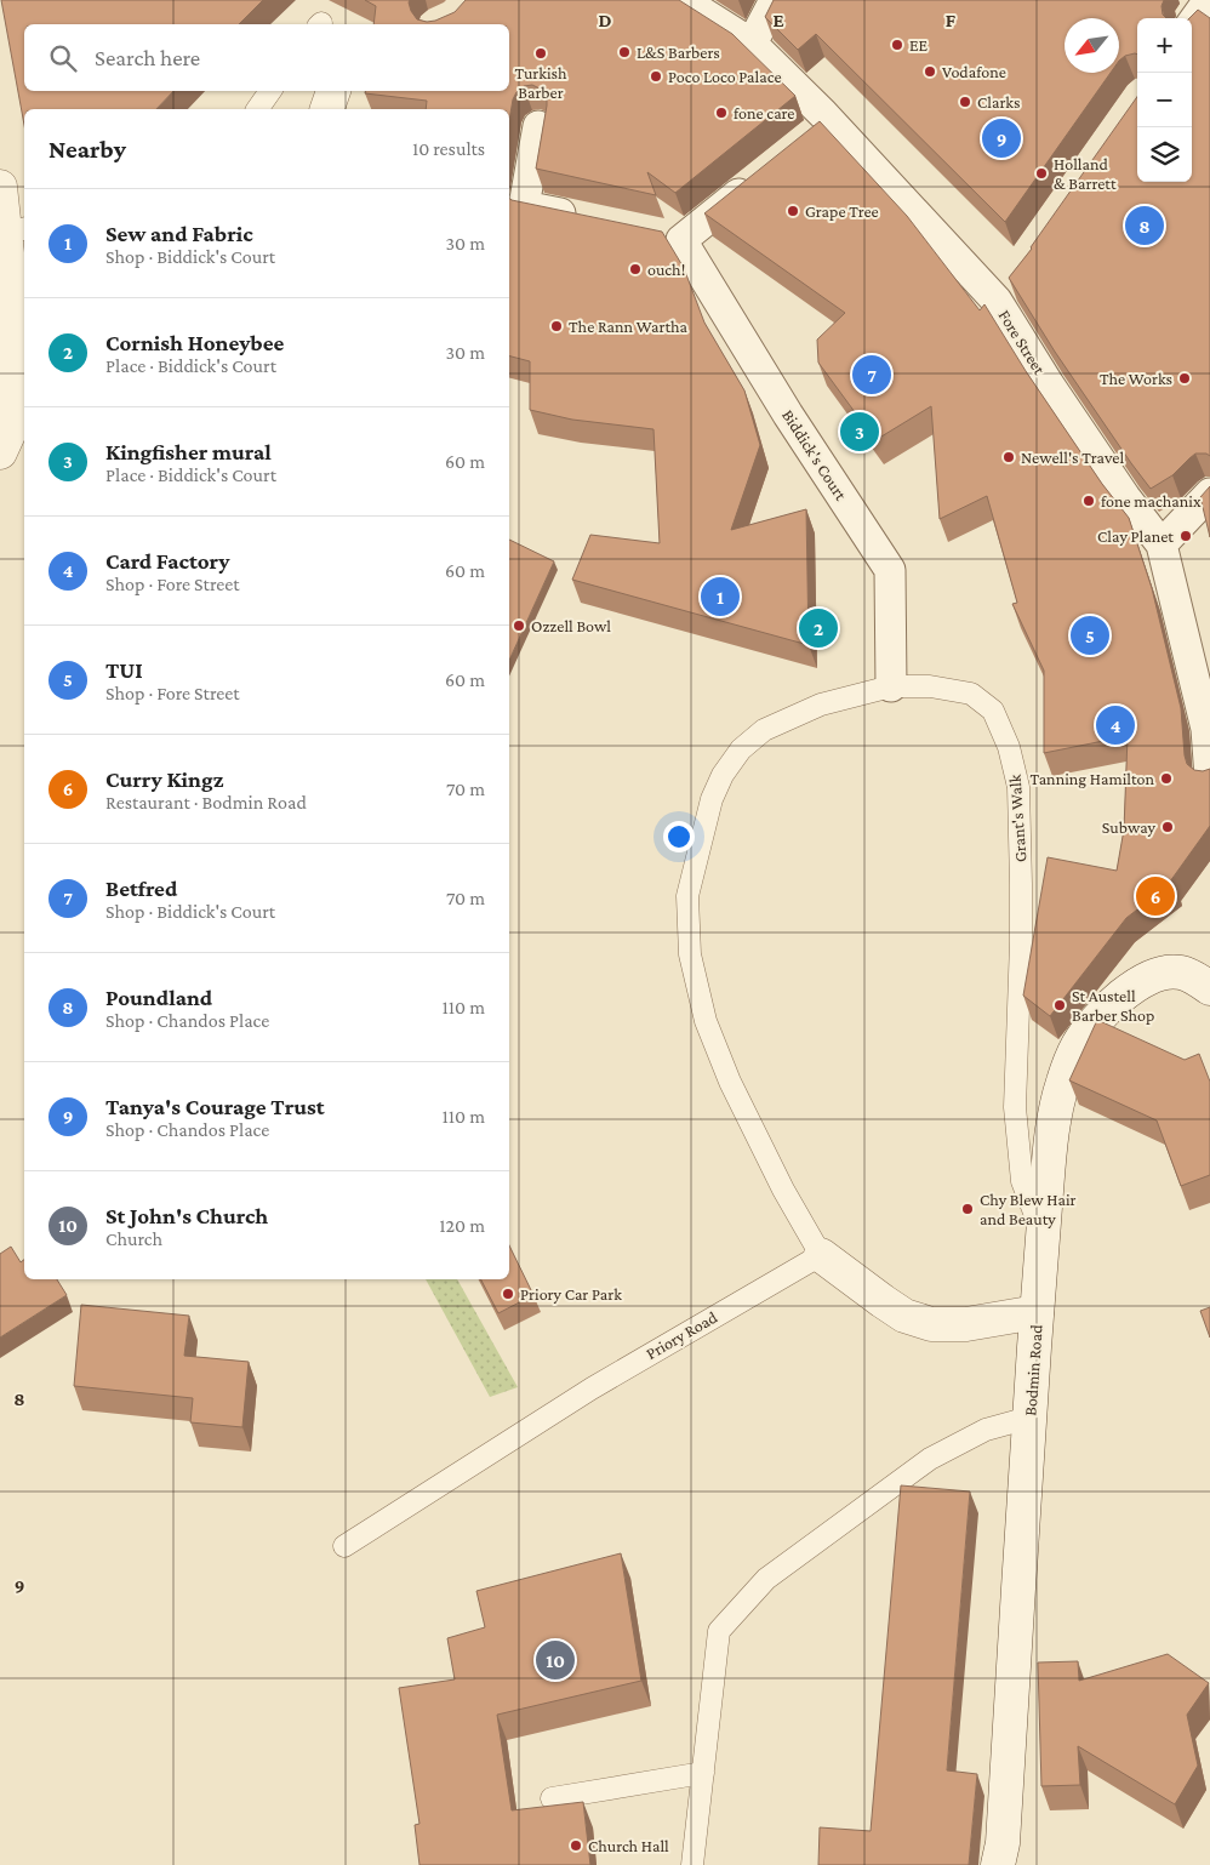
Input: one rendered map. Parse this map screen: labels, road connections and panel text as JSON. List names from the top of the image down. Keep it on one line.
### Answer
{"streets":{"main road":["Bodmin Road"],"street":["Fore Street","Biddick's Court"],"lane":["Grant's Walk","Priory Road"]},"crossings":[["Biddick's Court","Grant's Walk"],["Grant's Walk","Priory Road"],["Grant's Walk","Bodmin Road"]],"places":["EE","L&S Barbers","Turkish Barber","Vodafone","Poco Loco Palace","Clarks","fone care","Holland & Barrett","Grape Tree","ouch!","The Rann Wartha","The Works","Newell's Travel","fone machanix","Clay Planet","Ozzell Bowl","Tanning Hamilton","Subway","St Austell Barber Shop","Chy Blew Hair and Beauty","Priory Car Park","Church Hall"],"north":"bottom left","page":{"map_buttons":["+","−"],"search":"Search here","heading":["Nearby","10 results"],"pins":["9","8","7","3","1","2","5","4","6","10"],"list":[{"mark":"1","name":"Sew and Fabric","note":"Shop · Biddick's Court","value":"30 m"},{"mark":"2","name":"Cornish Honeybee","note":"Place · Biddick's Court","value":"30 m"},{"mark":"3","name":"Kingfisher mural","note":"Place · Biddick's Court","value":"60 m"},{"mark":"4","name":"Card Factory","note":"Shop · Fore Street","value":"60 m"},{"mark":"5","name":"TUI","note":"Shop · Fore Street","value":"60 m"},{"mark":"6","name":"Curry Kingz","note":"Restaurant · Bodmin Road","value":"70 m"},{"mark":"7","name":"Betfred","note":"Shop · Biddick's Court","value":"70 m"},{"mark":"8","name":"Poundland","note":"Shop · Chandos Place","value":"110 m"},{"mark":"9","name":"Tanya's Courage Trust","note":"Shop · Chandos Place","value":"110 m"},{"mark":"10","name":"St John's Church","note":"Church","value":"120 m"}]},"grid":{"columns":["D","E","F"],"rows":["8","9"]}}
